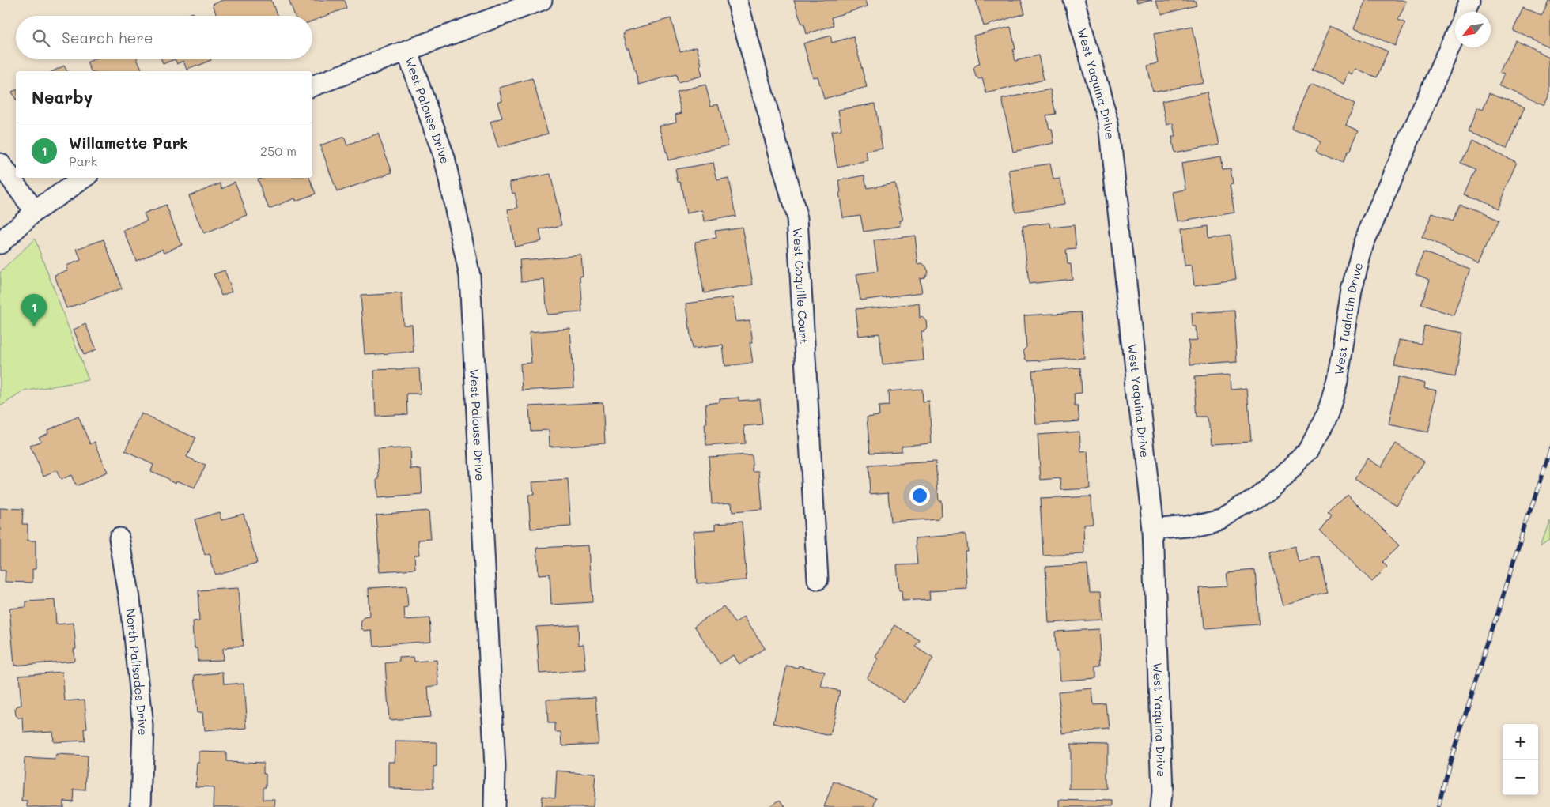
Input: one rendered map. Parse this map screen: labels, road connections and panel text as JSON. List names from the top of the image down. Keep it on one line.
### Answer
{"streets":{"street":["West Yaquina Drive","West Palouse Drive","West Coquille Court","West Tualatin Drive","North Palisades Drive"]},"crossings":[["West Yaquina Drive","West Tualatin Drive"]],"north":"bottom left","page":{"search":"Search here","heading":"Nearby","list":[{"mark":"1","name":"Willamette Park","note":"Park","value":"250 m"}],"pins":"1","map_buttons":["+","−"]}}
